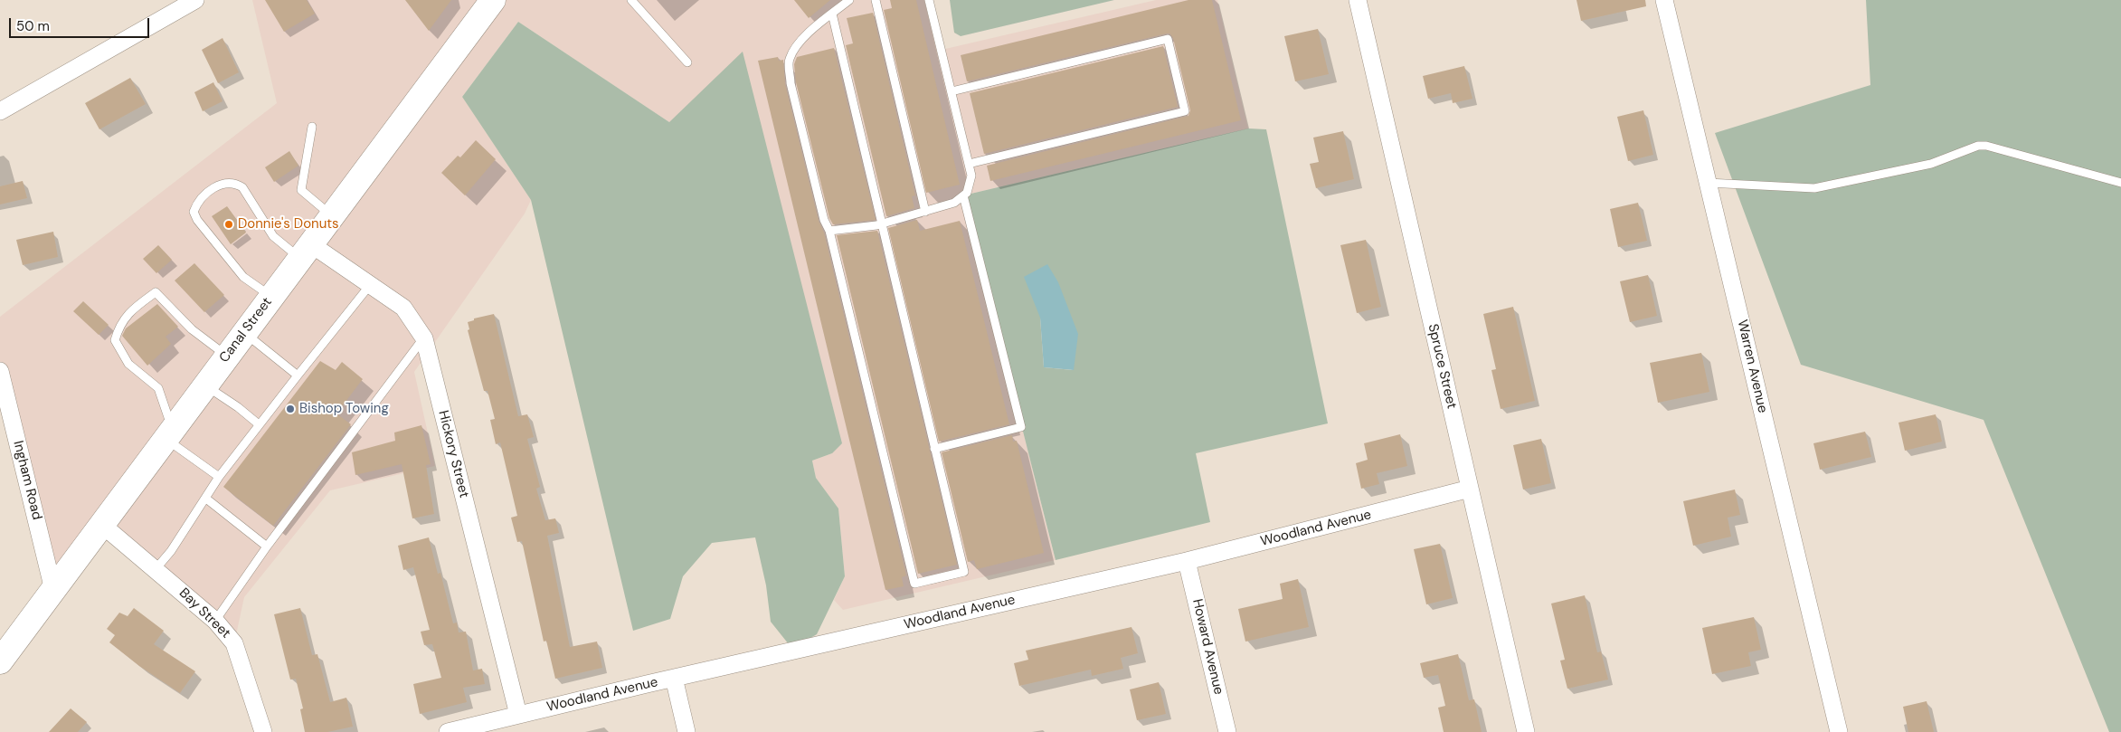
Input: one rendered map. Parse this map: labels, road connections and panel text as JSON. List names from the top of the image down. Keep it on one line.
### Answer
{"streets":{"main road":["Canal Street"],"street":["Spruce Street","Warren Avenue","Hickory Street","Ingham Road","Woodland Avenue","Bay Street","Howard Avenue"]},"crossings":[["Canal Street","Hickory Street"],["Canal Street","Ingham Road"],["Canal Street","Bay Street"],["Spruce Street","Woodland Avenue"],["Hickory Street","Woodland Avenue"],["Woodland Avenue","Howard Avenue"]],"places":["Donnie's Donuts","Bishop Towing"],"scale_bar":"50 m"}
